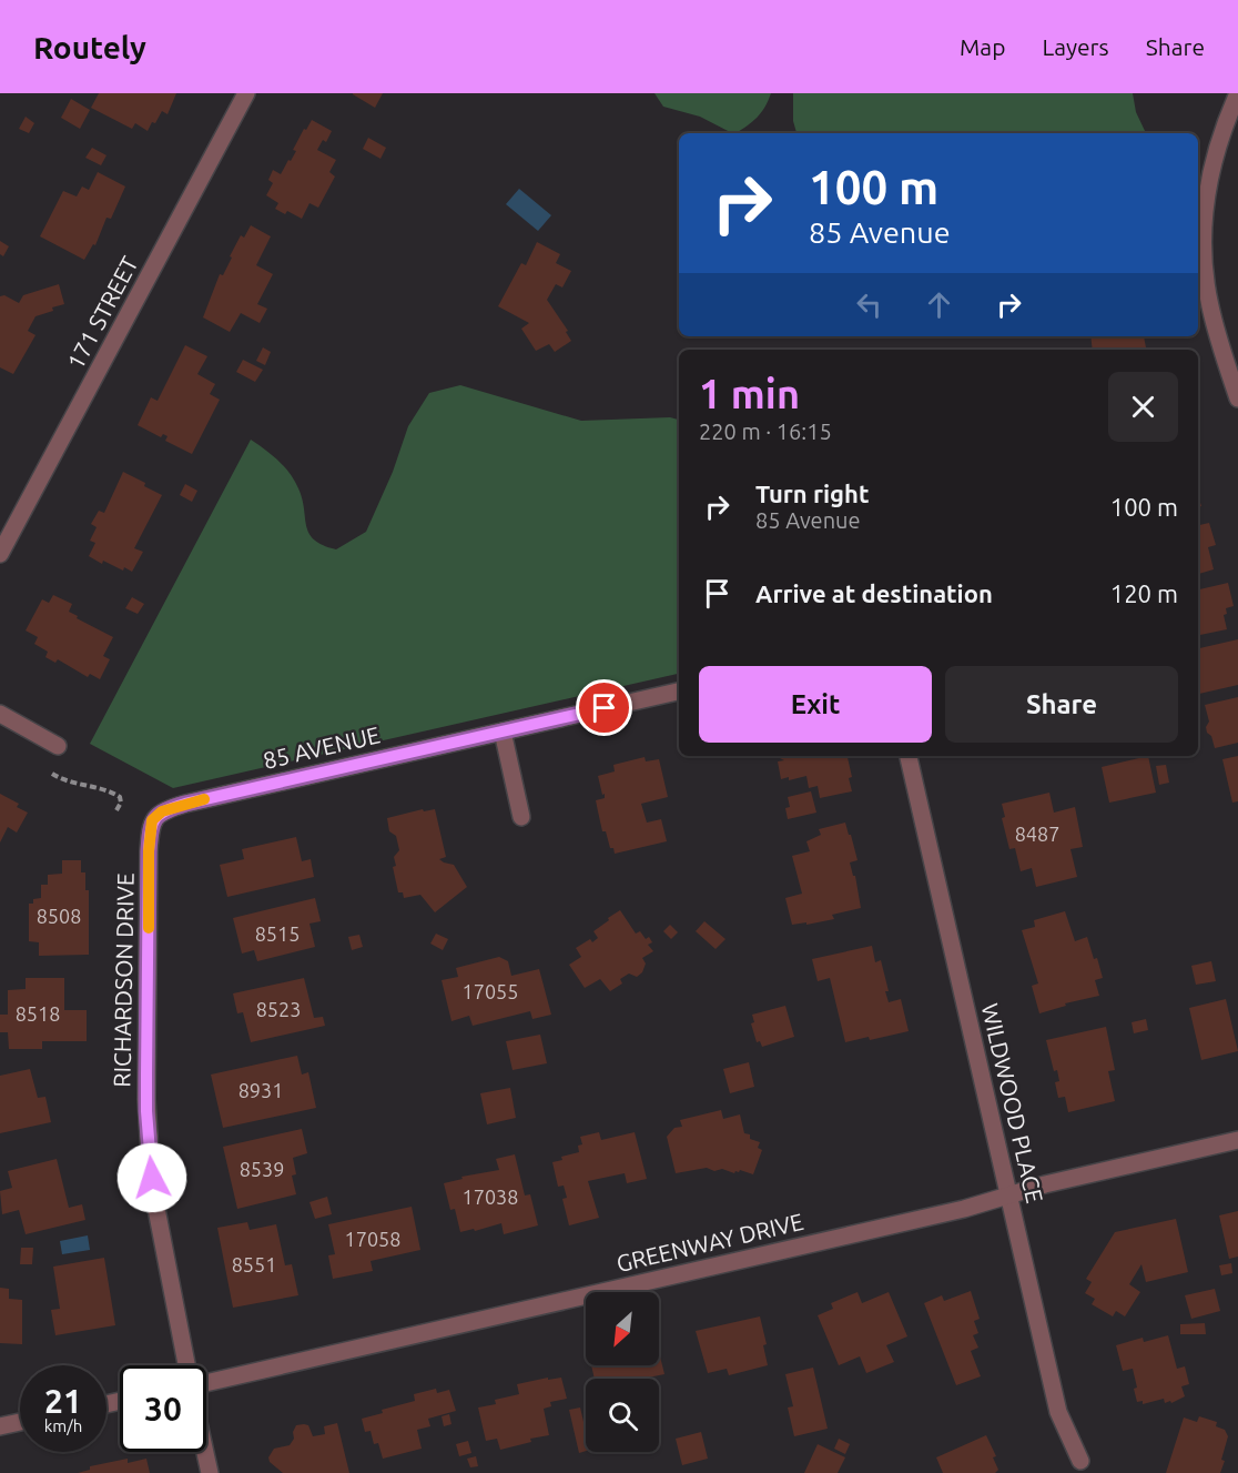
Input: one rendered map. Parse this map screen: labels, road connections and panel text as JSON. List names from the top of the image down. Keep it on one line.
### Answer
{"streets":{"street":["171 STREET","85 AVENUE","RICHARDSON DRIVE","WILDWOOD PLACE","GREENWAY DRIVE"]},"crossings":[["85 AVENUE","RICHARDSON DRIVE"],["WILDWOOD PLACE","GREENWAY DRIVE"]],"house_numbers":["8487","8508","8515","17055","8523","8518","8931","8539","17038","17058","8551"],"north":"bottom left","page":{"header":"Routely","nav":["Map","Layers","Share"],"turn":["100 m","85 Avenue"],"heading":["1 min","220 m · 16:15"],"list":[{"name":"Turn right","note":"85 Avenue","value":"100 m"},{"name":"Arrive at destination","value":"120 m"}],"buttons":["Exit","Share"],"speed":"21 km/h","limit":"30"}}
